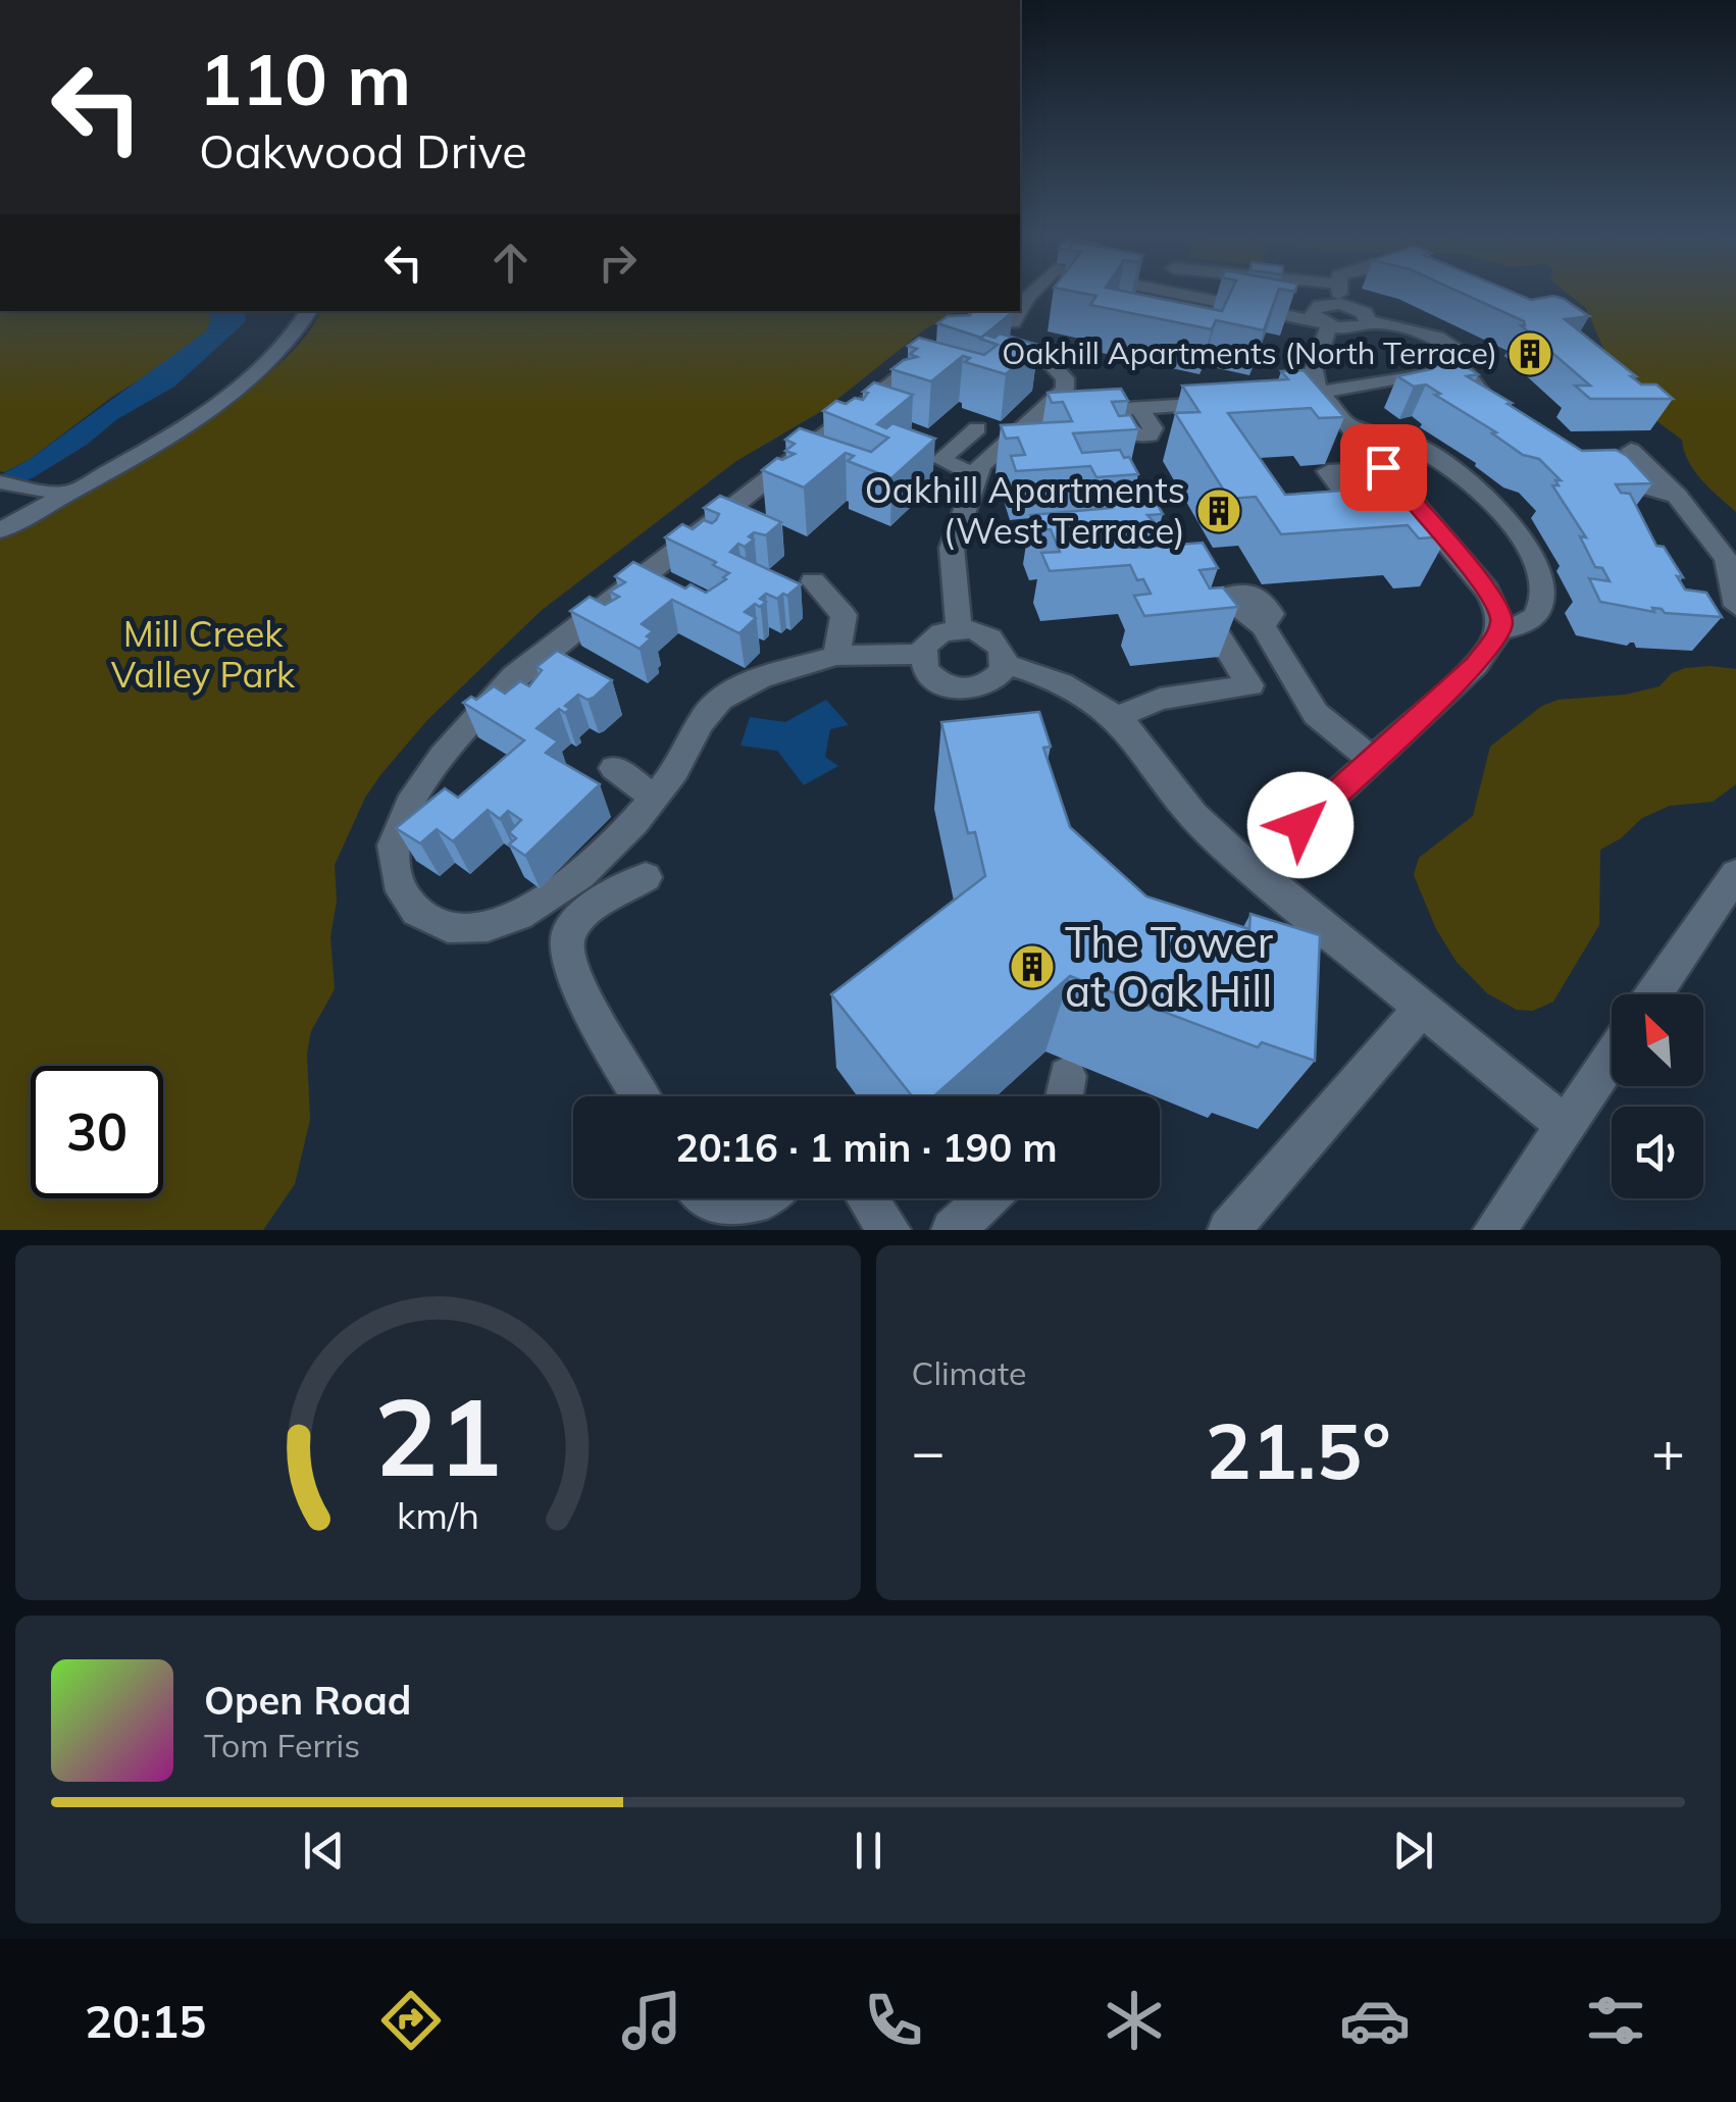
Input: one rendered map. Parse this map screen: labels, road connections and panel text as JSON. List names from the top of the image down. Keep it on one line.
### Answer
{"parks":["Mill Creek Valley Park"],"places":{"building":["Oakhill Apartments (North Terrace)","Oakhill Apartments (West Terrace)","The Tower at Oak Hill"]},"north":"top left","page":{"turn":["110 m","Oakwood Drive"],"limit":"30","trip":"20:16 · 1 min · 190 m","tile":"Climate","heat":["−","21.5°","+"],"song":["Open Road","Tom Ferris"],"tabs":"20:15","gauge":["21","km/h"]}}
